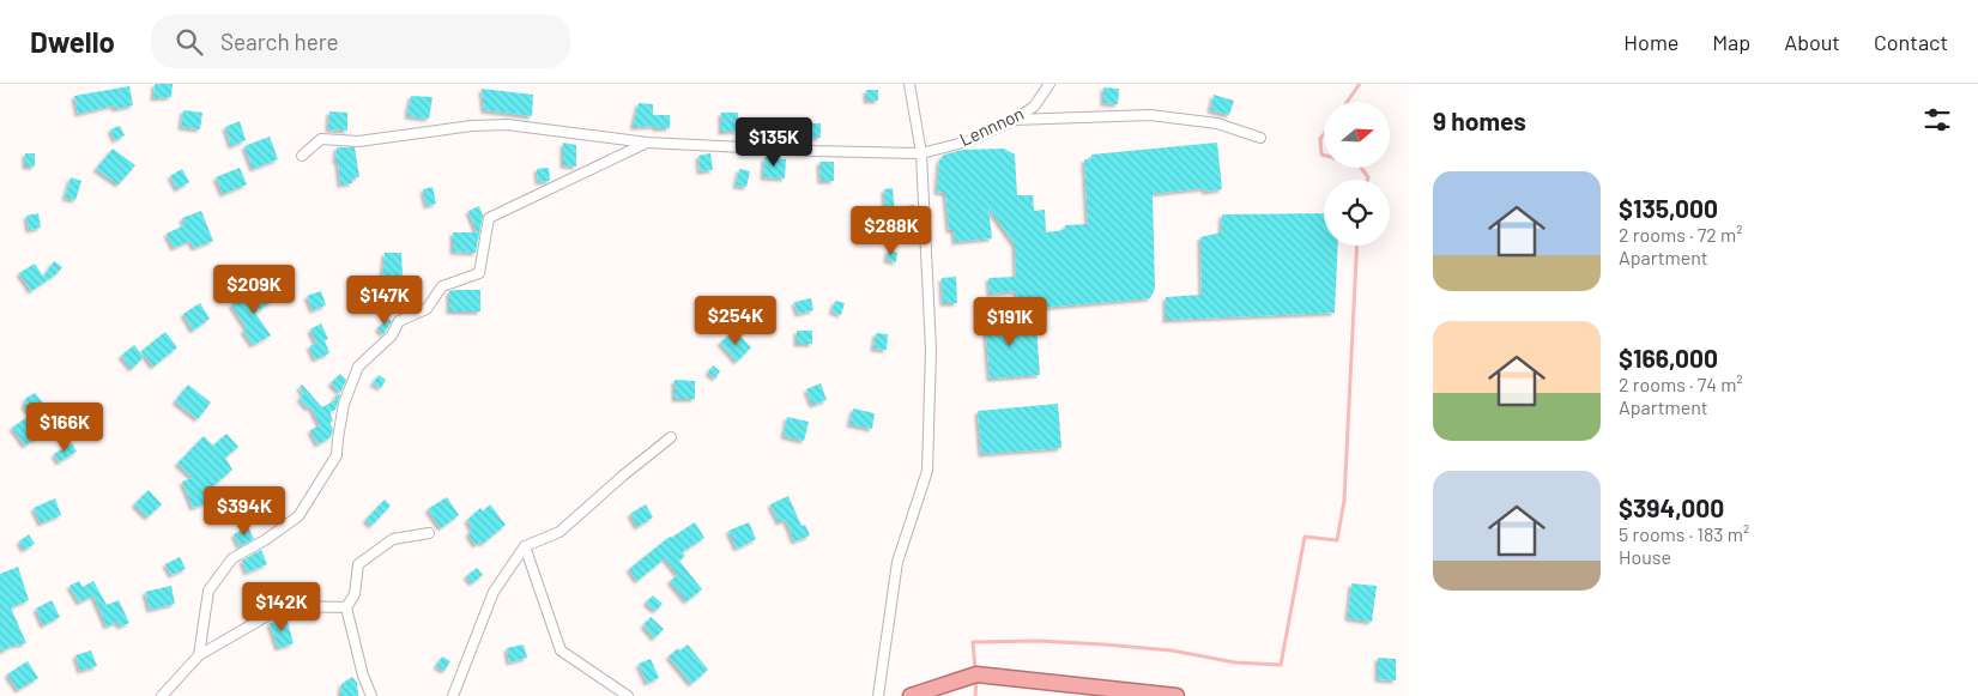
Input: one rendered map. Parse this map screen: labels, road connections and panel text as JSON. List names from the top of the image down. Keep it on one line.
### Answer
{"streets":{"street":["Lennnon"]},"north":"right","page":{"header":"Dwello","search":"Search here","nav":["Home","Map","About","Contact"],"heading":"9 homes","price":["$135K","$288K","$209K","$147K","$254K","$191K","$166K","$394K","$142K"],"list":[{"name":"$135,000","note":"2 rooms · 72 m² · Apartment"},{"name":"$166,000","note":"2 rooms · 74 m² · Apartment"},{"name":"$394,000","note":"5 rooms · 183 m² · House"}]}}
